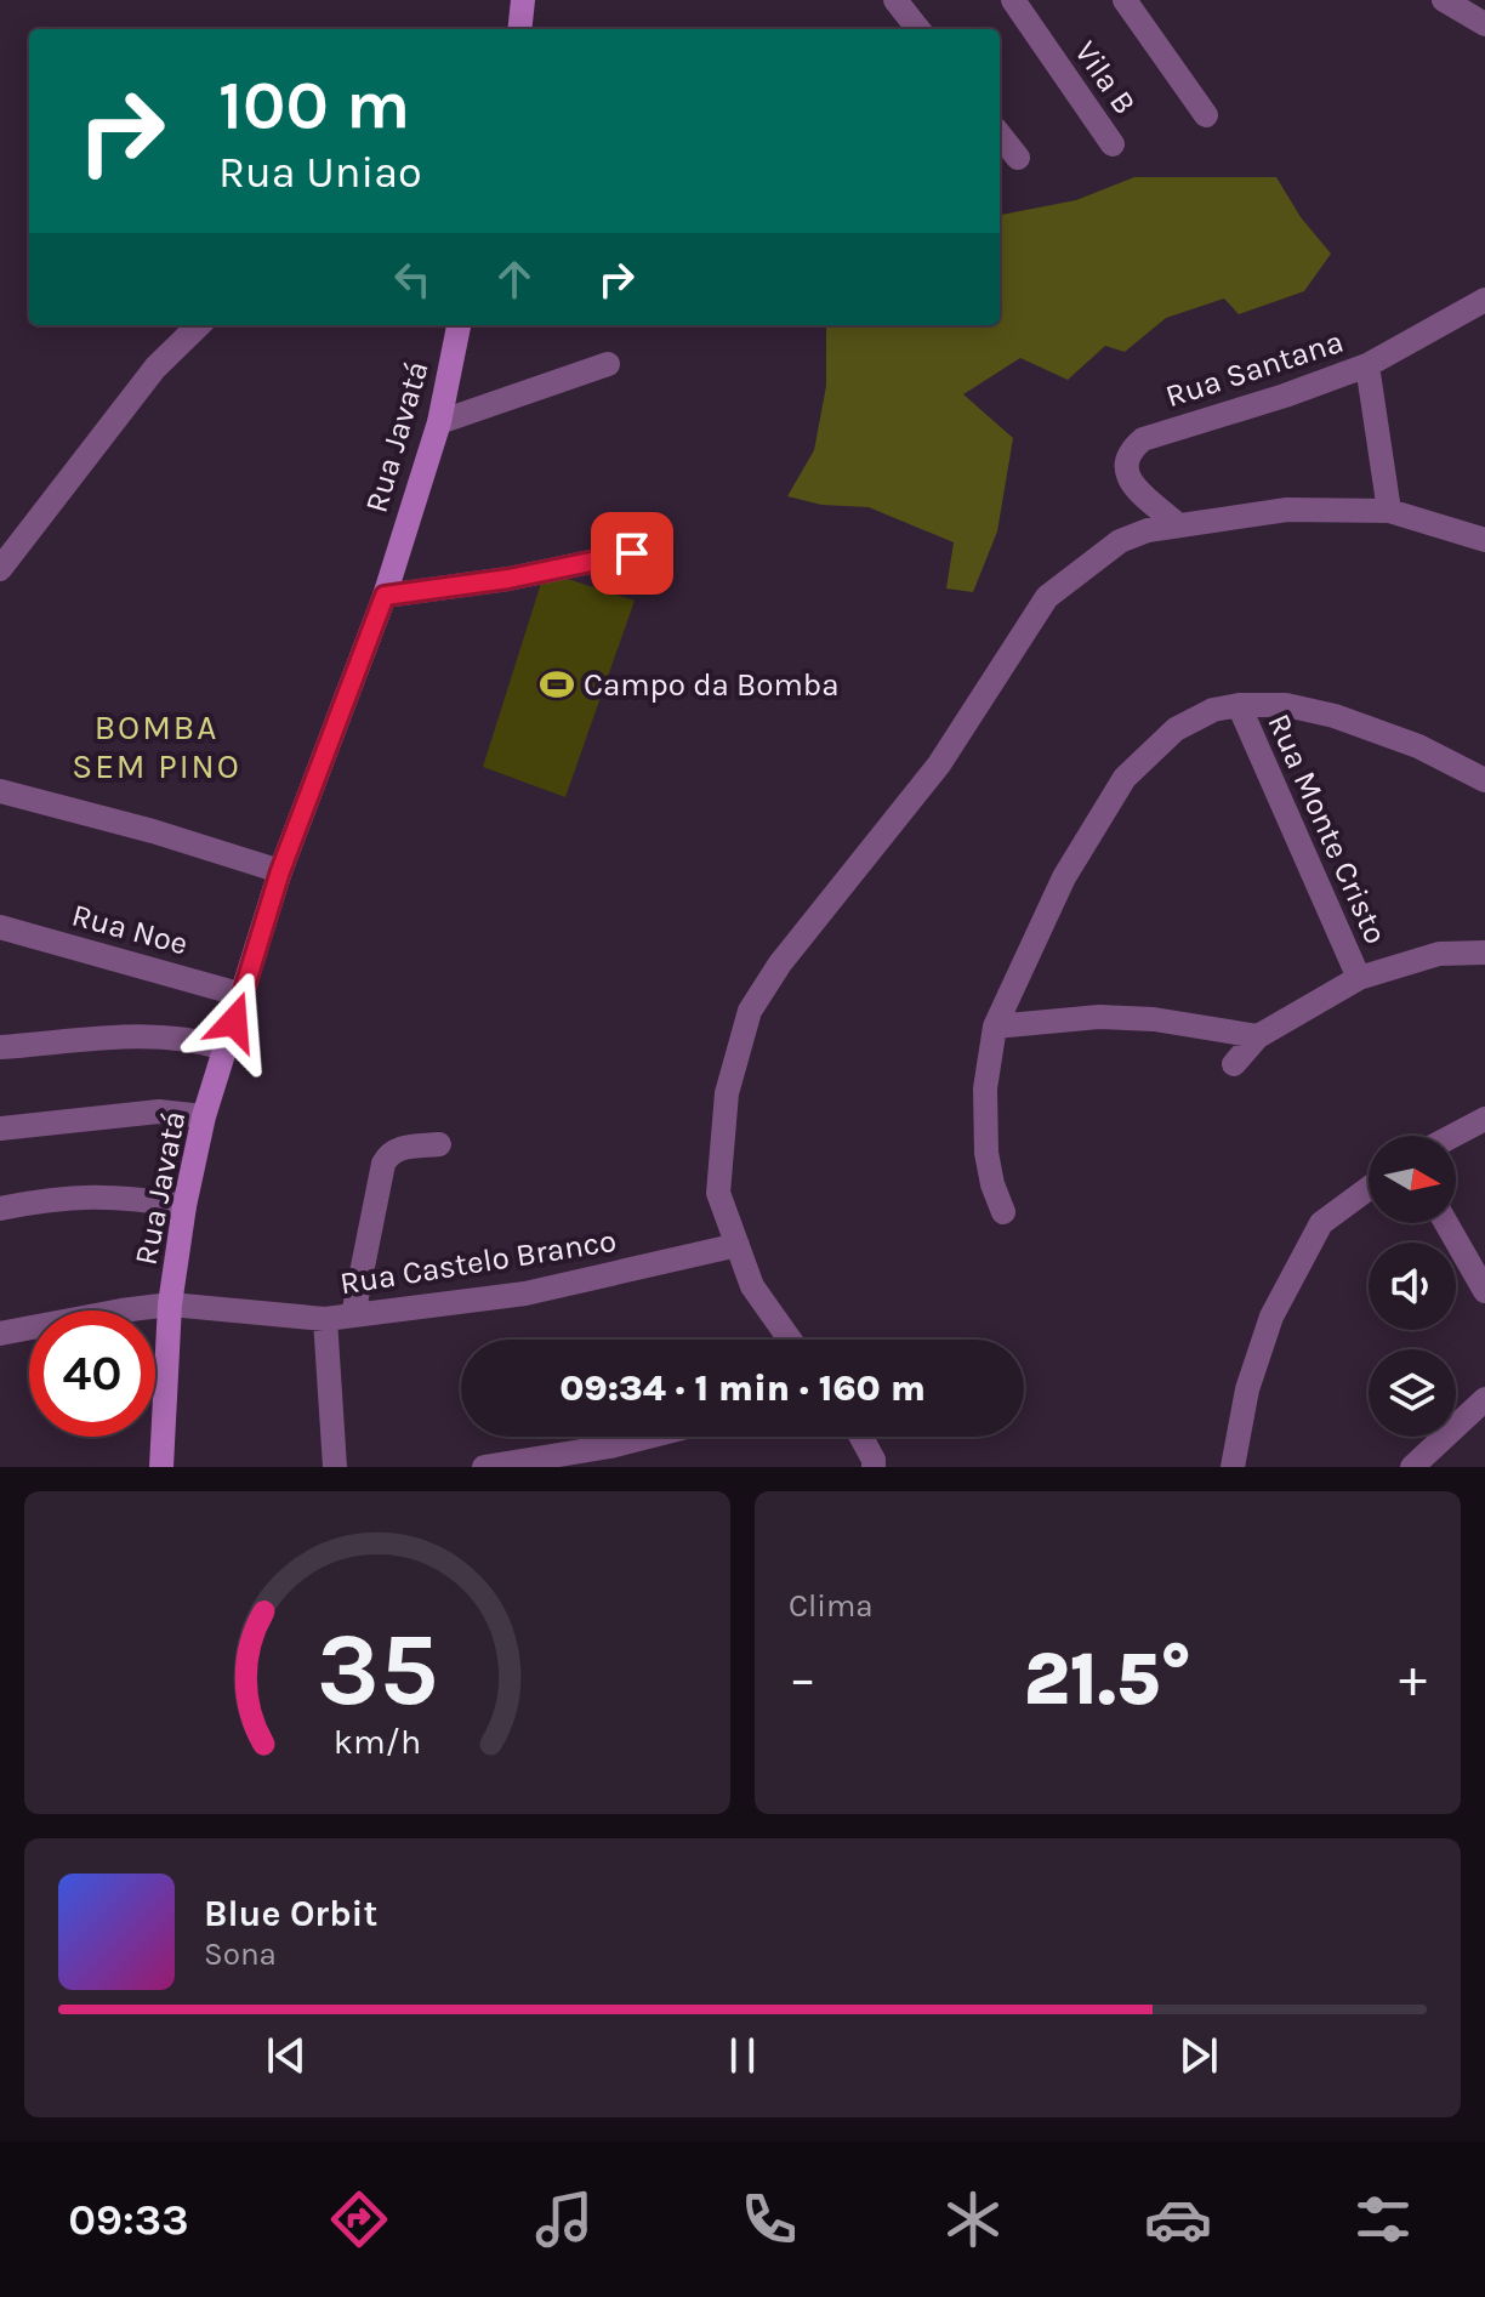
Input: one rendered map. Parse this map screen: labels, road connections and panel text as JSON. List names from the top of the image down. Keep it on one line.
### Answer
{"streets":{"street":["Vila B","Rua Santana","Rua Javatá","Rua Monte Cristo","Rua Noe","Rua Castelo Branco"]},"crossings":[["Rua Javatá","Rua Noe"],["Rua Javatá","Rua Castelo Branco"]],"districts":["BOMBA SEM PINO"],"places":{"sports":["Campo da Bomba"]},"north":"right","page":{"turn":["100 m","Rua Uniao"],"limit":"40","trip":"09:34 · 1 min · 160 m","tile":"Clima","heat":["−","21.5°","+"],"song":["Blue Orbit","Sona"],"tabs":"09:33","gauge":["35","km/h"]}}
